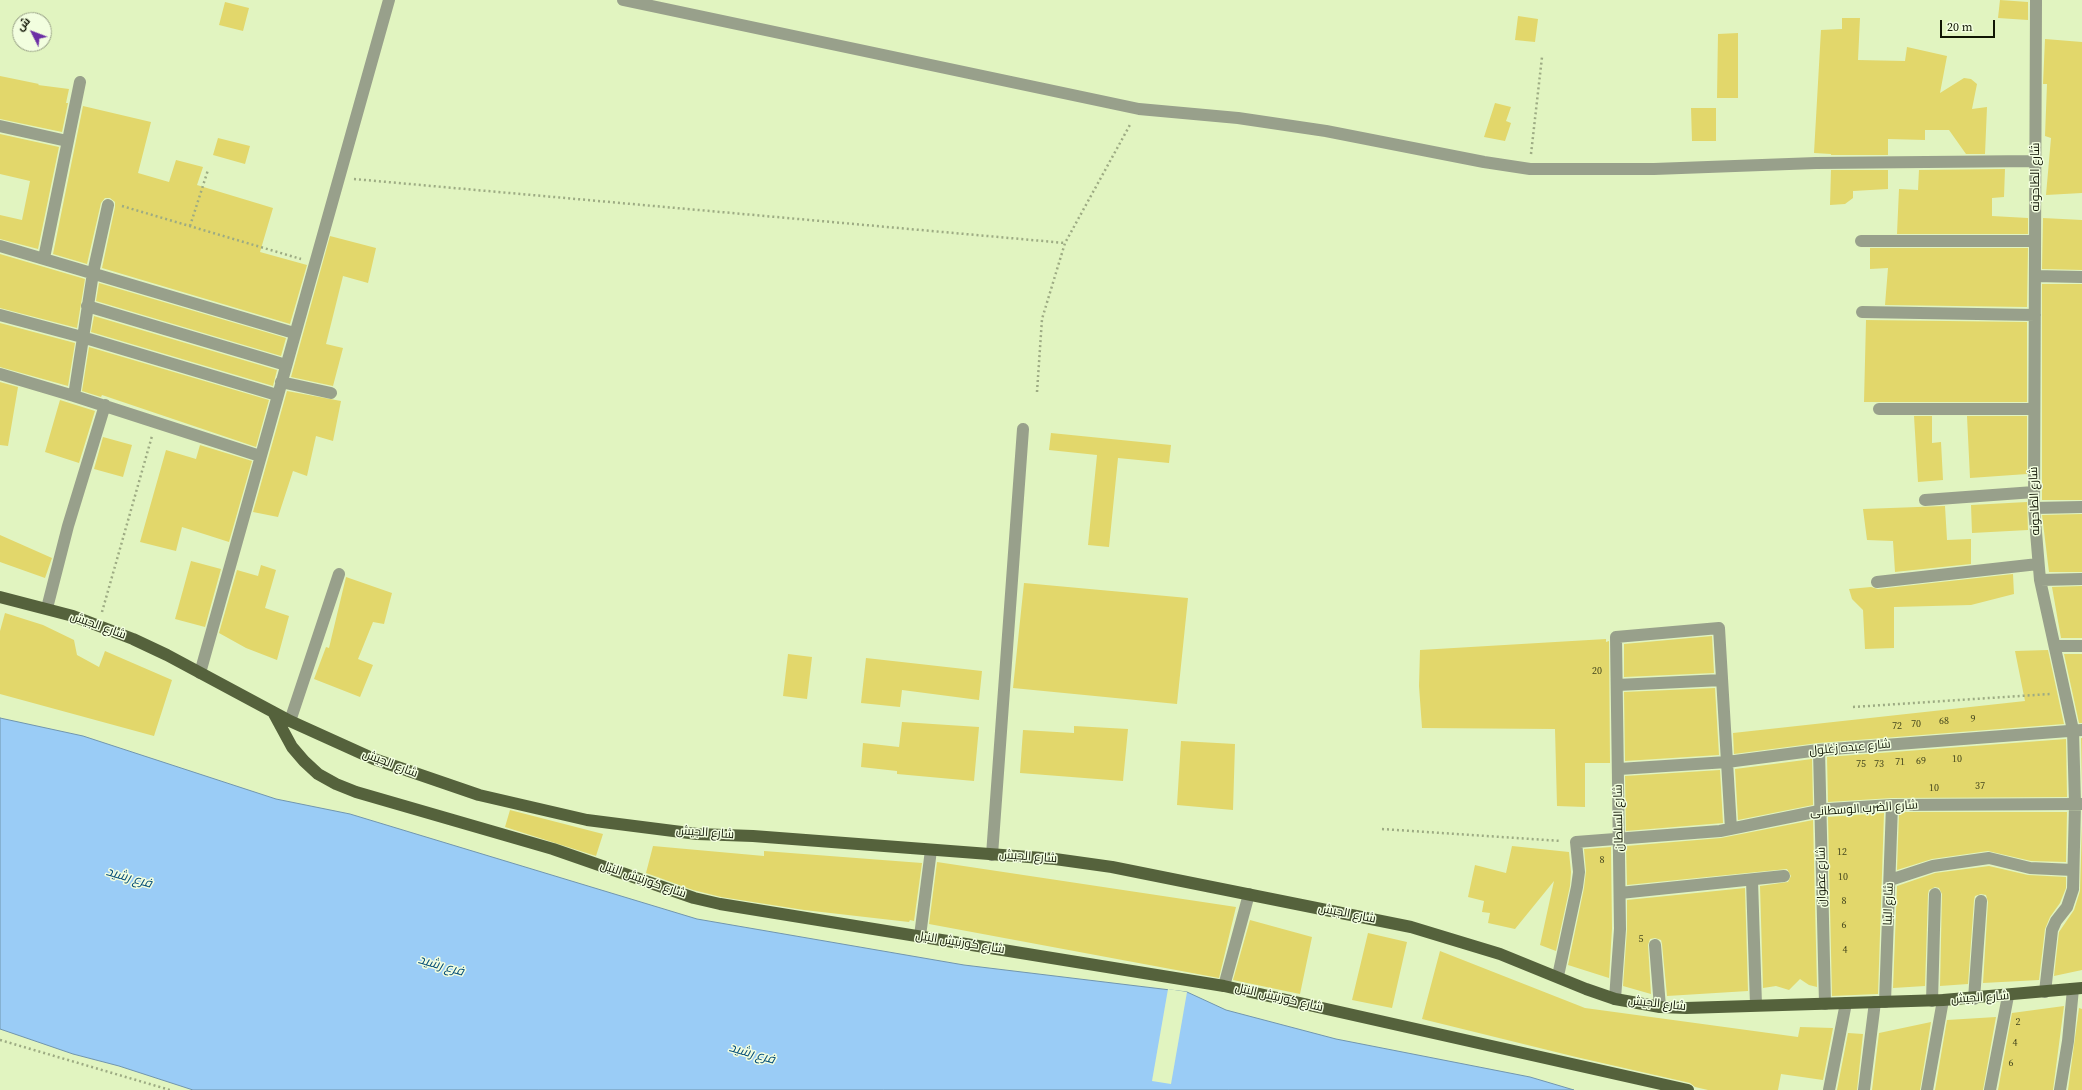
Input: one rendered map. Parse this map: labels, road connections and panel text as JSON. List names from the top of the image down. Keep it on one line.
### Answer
{"streets":{"main road":["شارع الجيش","شارع كورنيش النيل"],"street":["شارع الطاحونه","شارع عبده زغلول","شارع الضرب الوسطانى","شارع السلطان","شارع عطوان","شارع البنا"]},"crossings":[["شارع الطاحونه","شارع الجيش"],["شارع الطاحونه","شارع عبده زغلول"],["شارع الطاحونه","شارع الضرب الوسطانى"],["شارع الجيش","شارع السلطان"],["شارع الجيش","شارع عطوان"],["شارع الجيش","شارع كورنيش النيل"],["شارع الجيش","شارع البنا"],["شارع عبده زغلول","شارع السلطان"],["شارع عبده زغلول","شارع عطوان"],["شارع الضرب الوسطانى","شارع السلطان"],["شارع الضرب الوسطانى","شارع عطوان"],["شارع الضرب الوسطانى","شارع البنا"]],"water":["فرع رشيد"],"house_numbers":["20","9","68","70","72","10","69","71","75","73","37","10","12","8","10","8","6","5","4","2","4","6"],"scale_bar":"20 m","north":"top left"}
